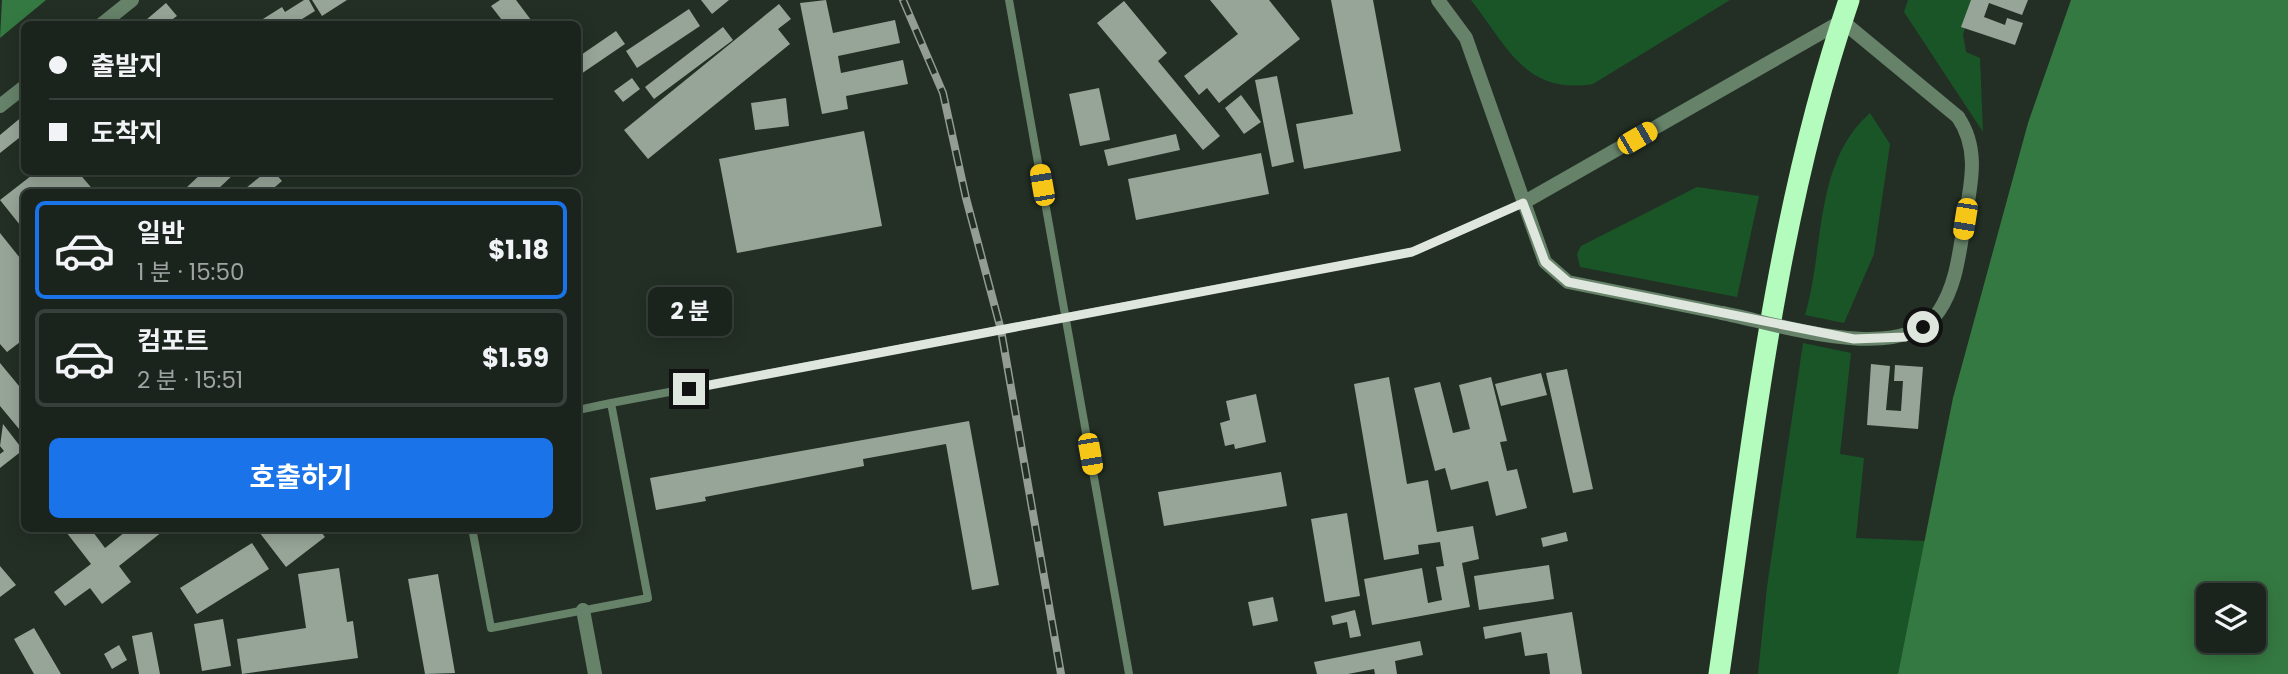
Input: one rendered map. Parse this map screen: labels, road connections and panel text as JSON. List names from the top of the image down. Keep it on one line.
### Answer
{"page":{"banner":["출발지","도착지"],"list":[{"name":"일반","note":"1 분 · 15:50","value":"$1.18"},{"name":"컴포트","note":"2 분 · 15:51","value":"$1.59"}],"bubble":"2 분","buttons":"호출하기"}}
